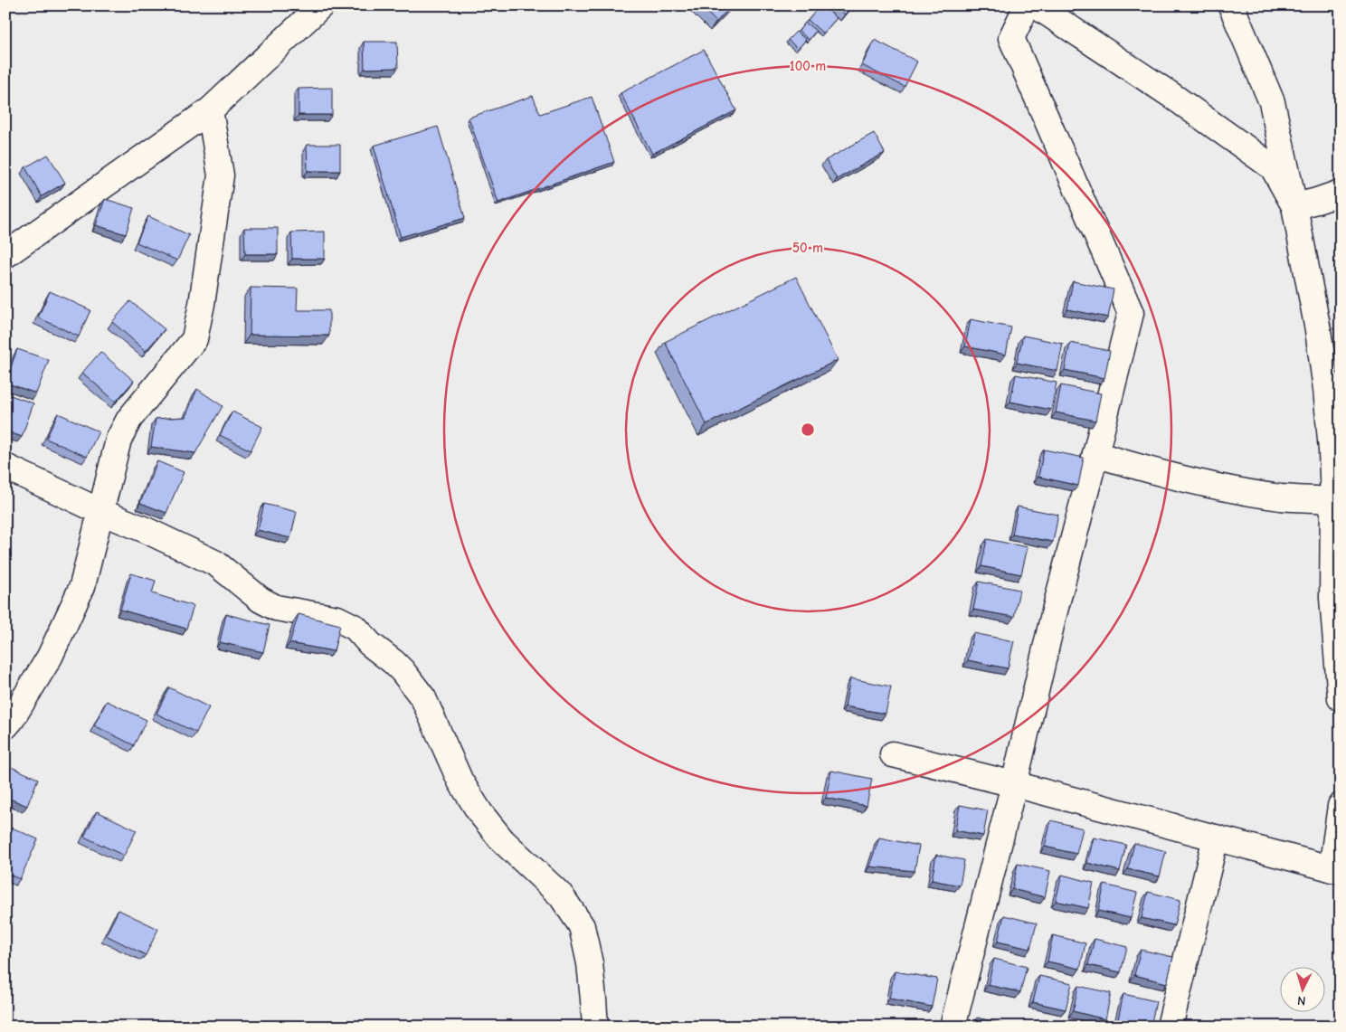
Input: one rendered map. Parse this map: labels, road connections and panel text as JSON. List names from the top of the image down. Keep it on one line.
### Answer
{"north":"bottom","rings":["100 m","50 m"]}
